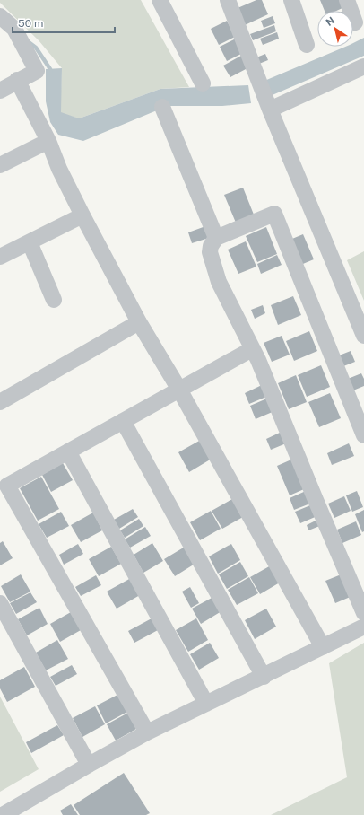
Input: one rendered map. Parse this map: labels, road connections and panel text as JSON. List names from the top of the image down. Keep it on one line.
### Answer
{"scale_bar":"50 m","north":"top left"}
